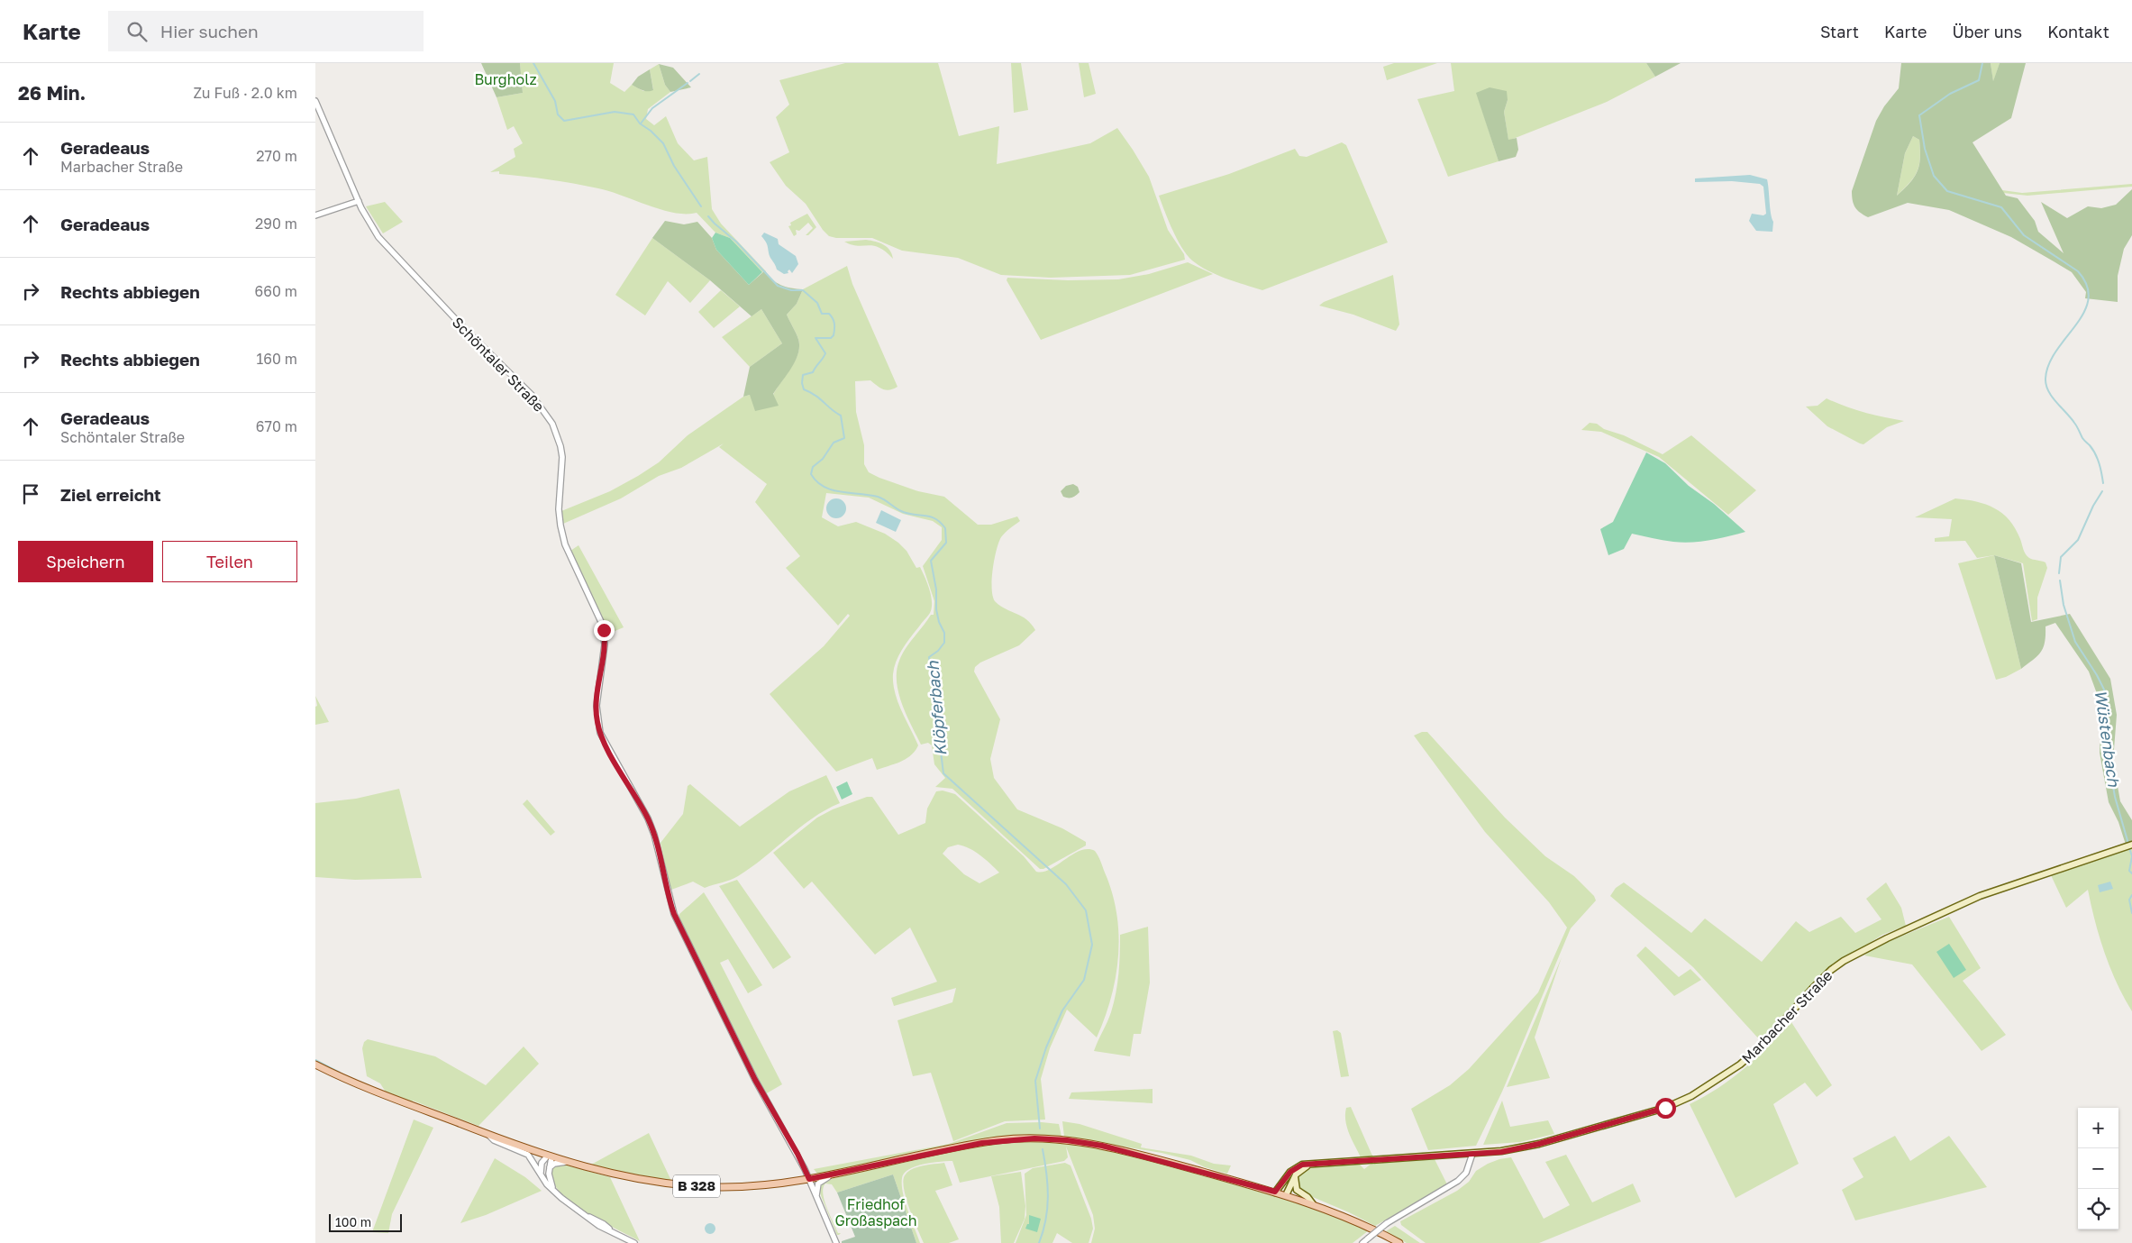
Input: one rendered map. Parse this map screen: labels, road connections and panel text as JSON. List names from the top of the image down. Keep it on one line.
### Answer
{"streets":{"main road":["Marbacher Straße","B 328"],"street":["Schöntaler Straße"]},"crossings":[["Schöntaler Straße","B 328"]],"water":["Klöpferbach","Wüstenbach"],"parks":["Burgholz","Friedhof Großaspach"],"scale_bar":"100 m","page":{"header":"Karte","search":"Hier suchen","nav":["Start","Karte","Über uns","Kontakt"],"heading":["26 Min.","Zu Fuß · 2.0 km"],"list":[["Geradeaus","Marbacher Straße","270 m"],["Geradeaus","290 m"],["Rechts abbiegen","660 m"],["Rechts abbiegen","160 m"],["Geradeaus","Schöntaler Straße","670 m"],"Ziel erreicht"],"buttons":["Speichern","Teilen"],"map_buttons":["+","−"],"scale":"100 m"}}
